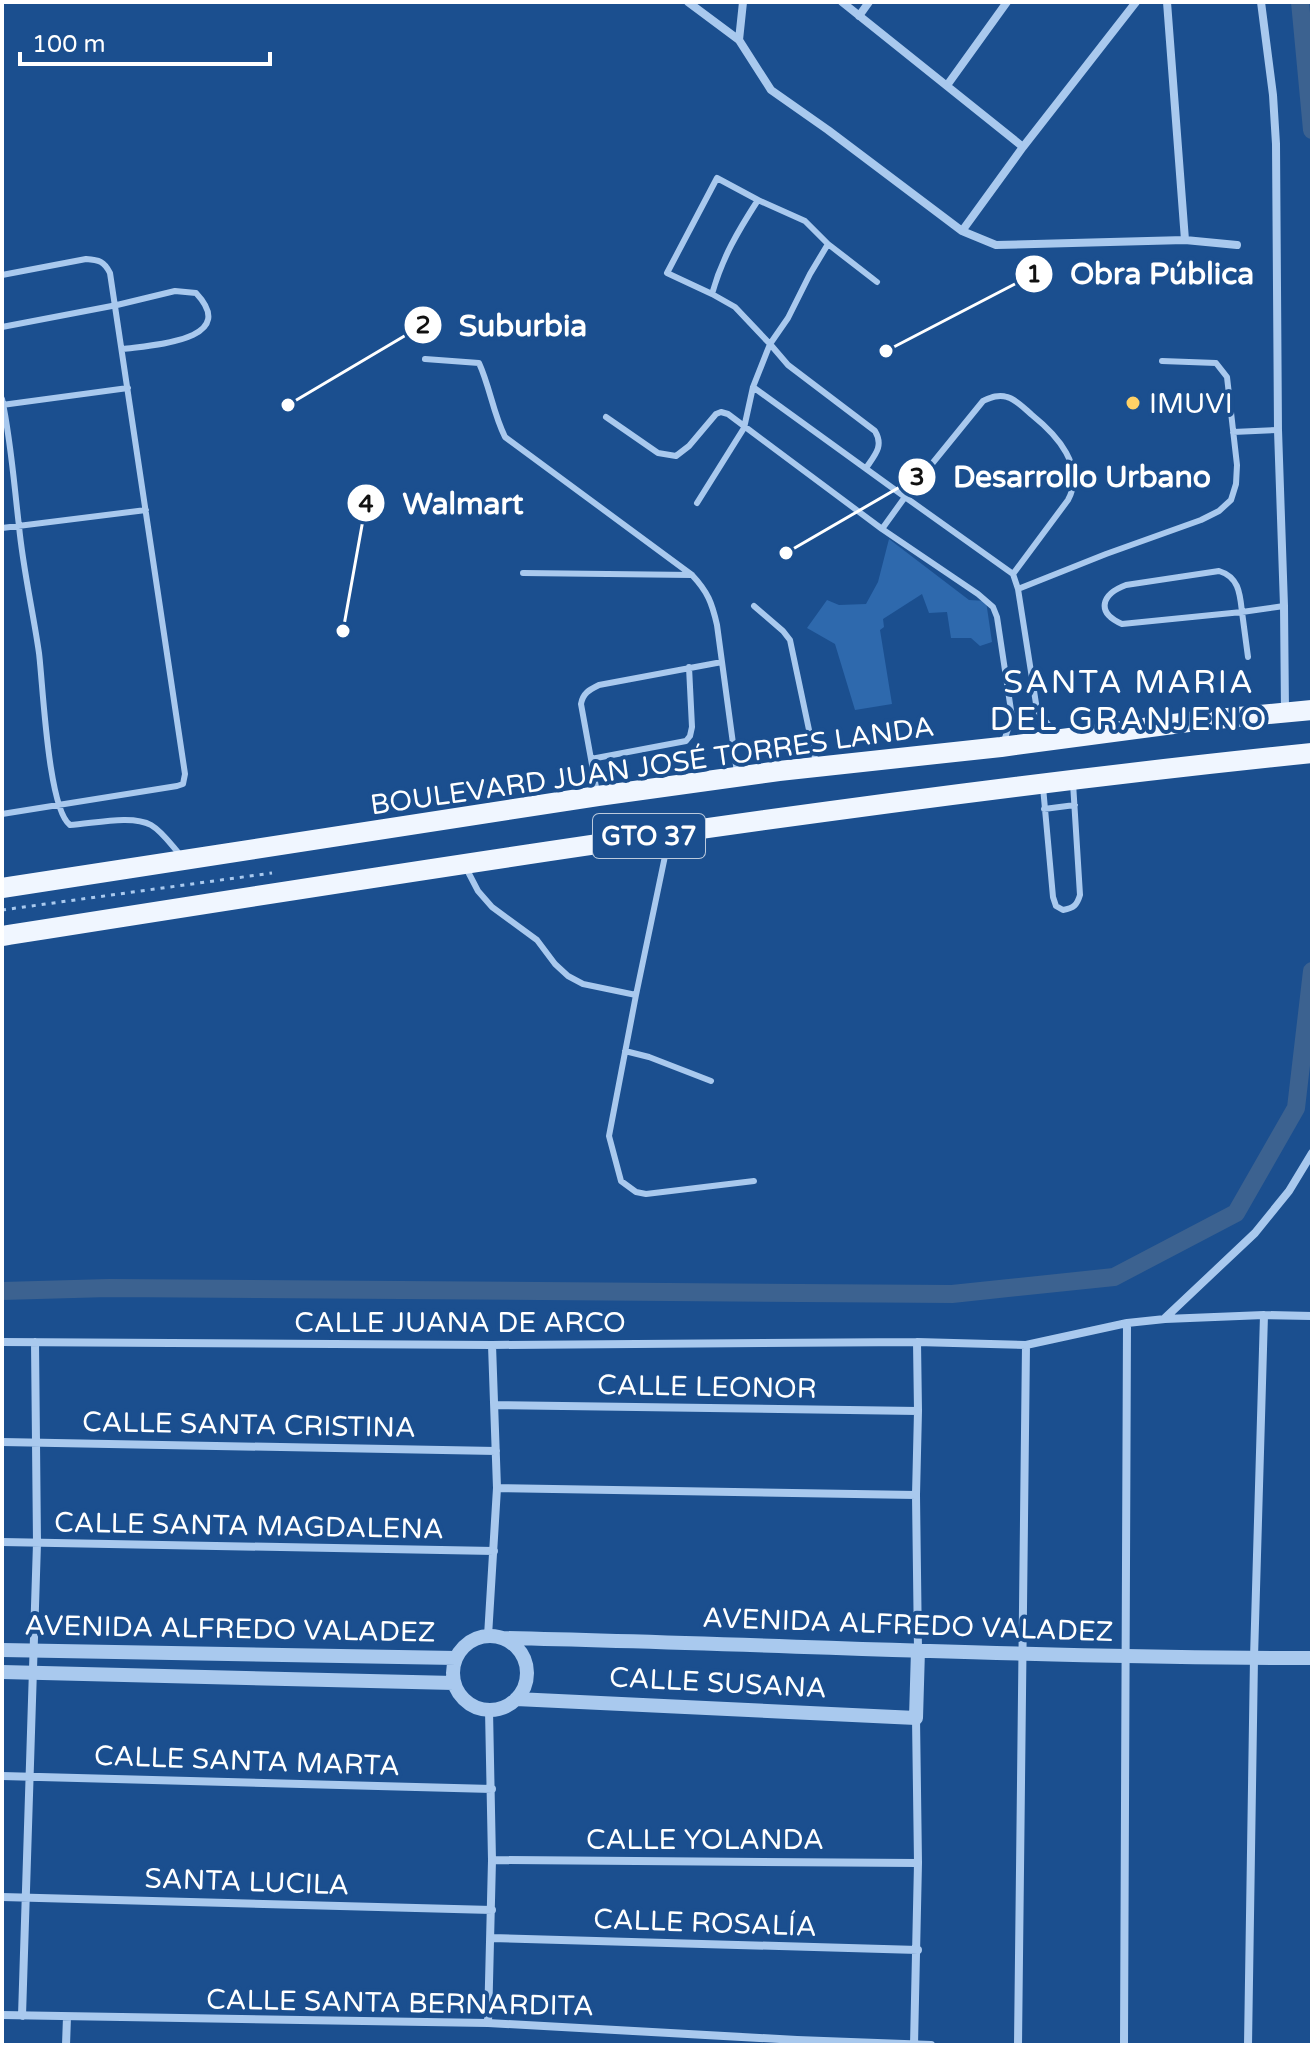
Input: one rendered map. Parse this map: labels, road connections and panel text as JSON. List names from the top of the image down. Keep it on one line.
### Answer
{"streets":{"main road":["BOULEVARD JUAN JOSÉ TORRES LANDA","GTO 37"],"street":["CALLE JUANA DE ARCO","CALLE LEONOR","CALLE SANTA CRISTINA","CALLE SANTA MAGDALENA","AVENIDA ALFREDO VALADEZ","CALLE SUSANA","CALLE SANTA MARTA","CALLE YOLANDA","SANTA LUCILA","CALLE ROSALÍA","CALLE SANTA BERNARDITA"]},"crossings":[["AVENIDA ALFREDO VALADEZ","CALLE SUSANA"]],"districts":["SANTA MARIA DEL GRANJENO"],"places":["Obra Pública","IMUVI","Suburbia","Desarrollo Urbano","Walmart"],"scale_bar":"100 m"}
